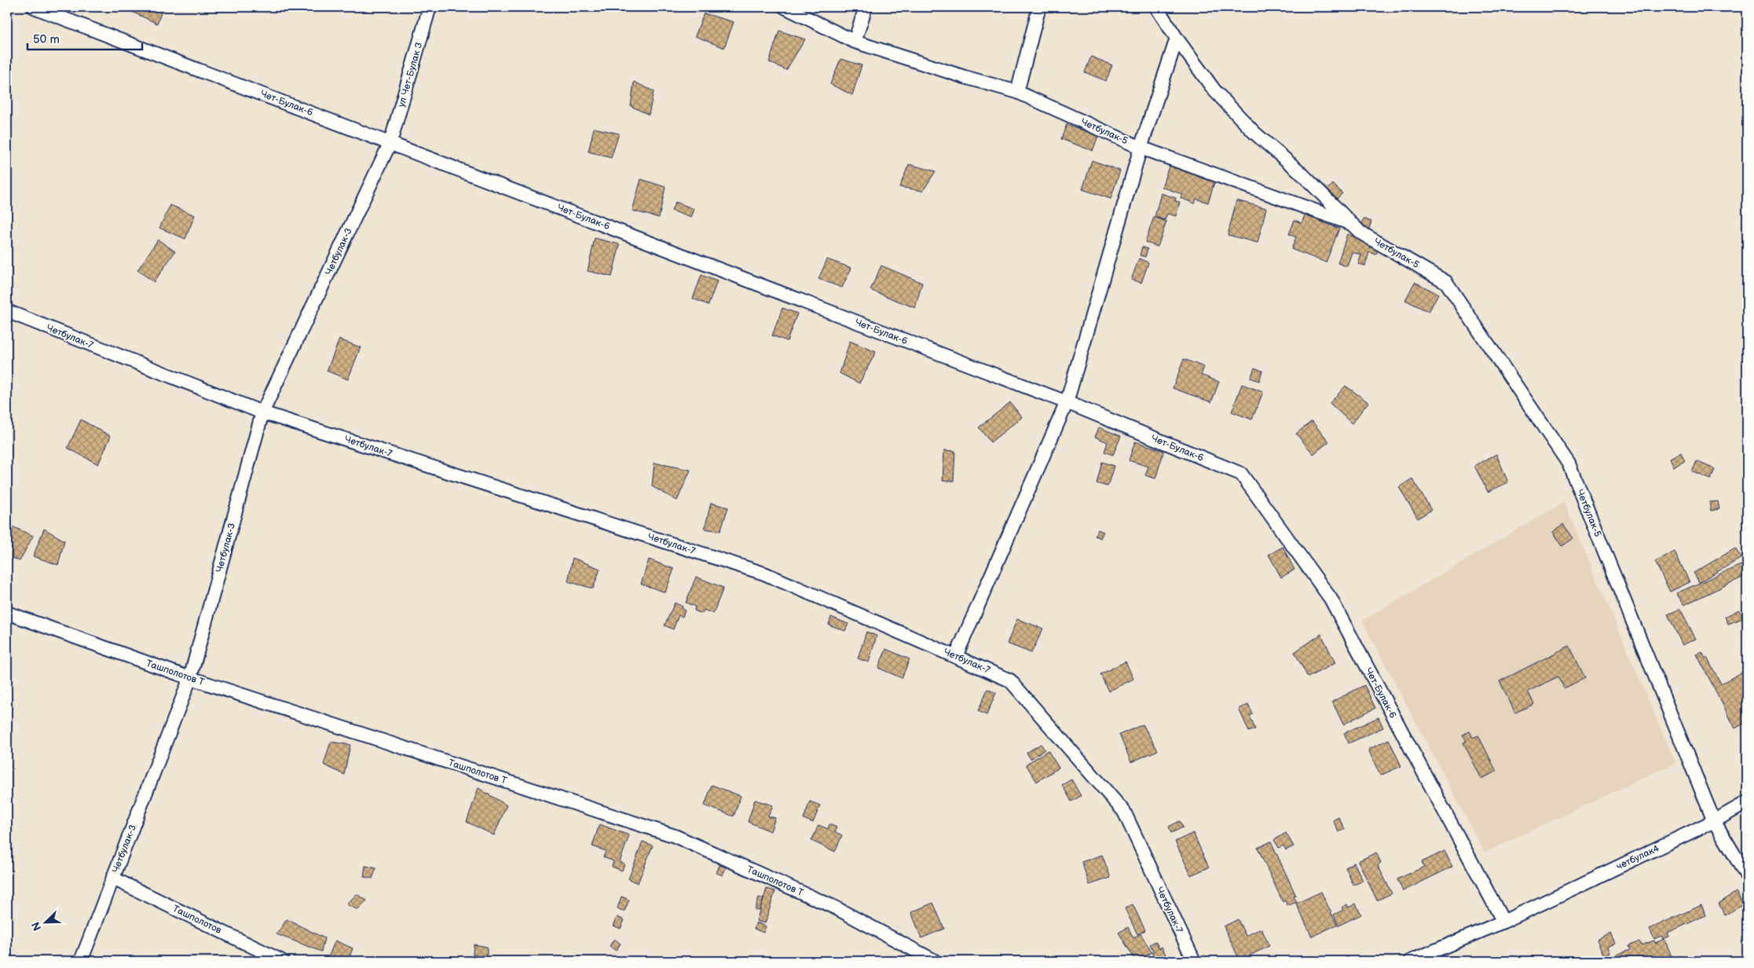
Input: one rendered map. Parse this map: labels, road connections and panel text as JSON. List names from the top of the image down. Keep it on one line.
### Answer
{"streets":{"street":["ул Чет-Булак 3","Чет-Булак-6","Четбулак-5","Четбулак-3","Четбулак-7","Ташполотов Т","четбулак4","Ташполотов"]},"crossings":[["ул Чет-Булак 3","Чет-Булак-6"],["ул Чет-Булак 3","Четбулак-3"],["Чет-Булак-6","Четбулак-3"],["Чет-Булак-6","четбулак4"],["Четбулак-5","четбулак4"],["Четбулак-3","Четбулак-7"],["Четбулак-3","Ташполотов Т"],["Четбулак-3","Ташполотов"]],"scale_bar":"50 m","north":"bottom left"}
